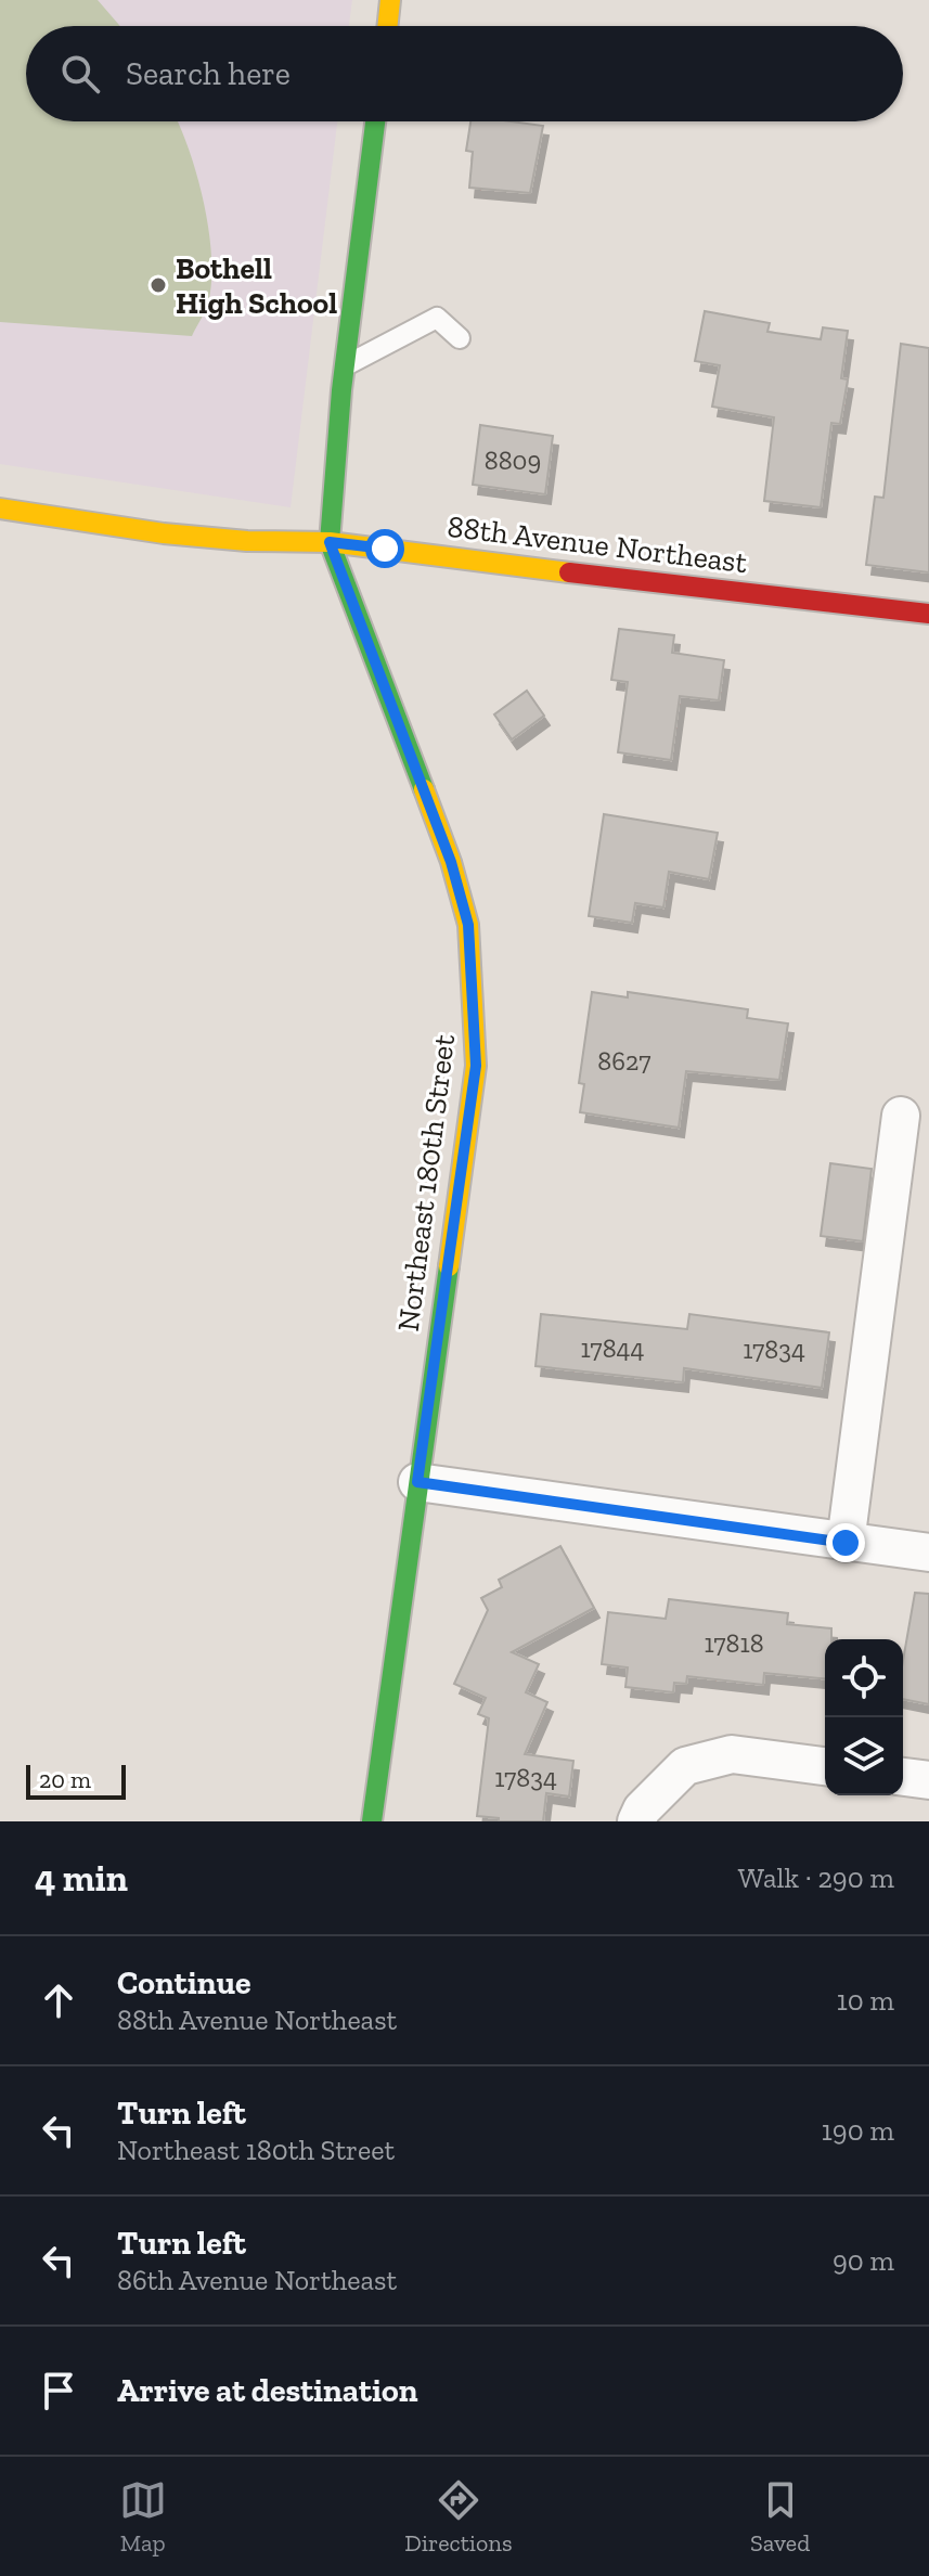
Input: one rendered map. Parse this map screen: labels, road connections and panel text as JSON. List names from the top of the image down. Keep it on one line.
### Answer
{"streets":{"street":["88th Avenue Northeast","Northeast 180th Street"]},"crossings":[["88th Avenue Northeast","Northeast 180th Street"]],"places":["Bothell High School"],"house_numbers":["8809","8627","17844","17834","17818","17834"],"scale_bar":"20 m","page":{"search":"Search here","scale":"20 m","heading":["4 min","Walk · 290 m"],"list":[["Continue","88th Avenue Northeast","10 m"],["Turn left","Northeast 180th Street","190 m"],["Turn left","86th Avenue Northeast","90 m"],"Arrive at destination"],"nav":["Map","Directions","Saved"]}}
